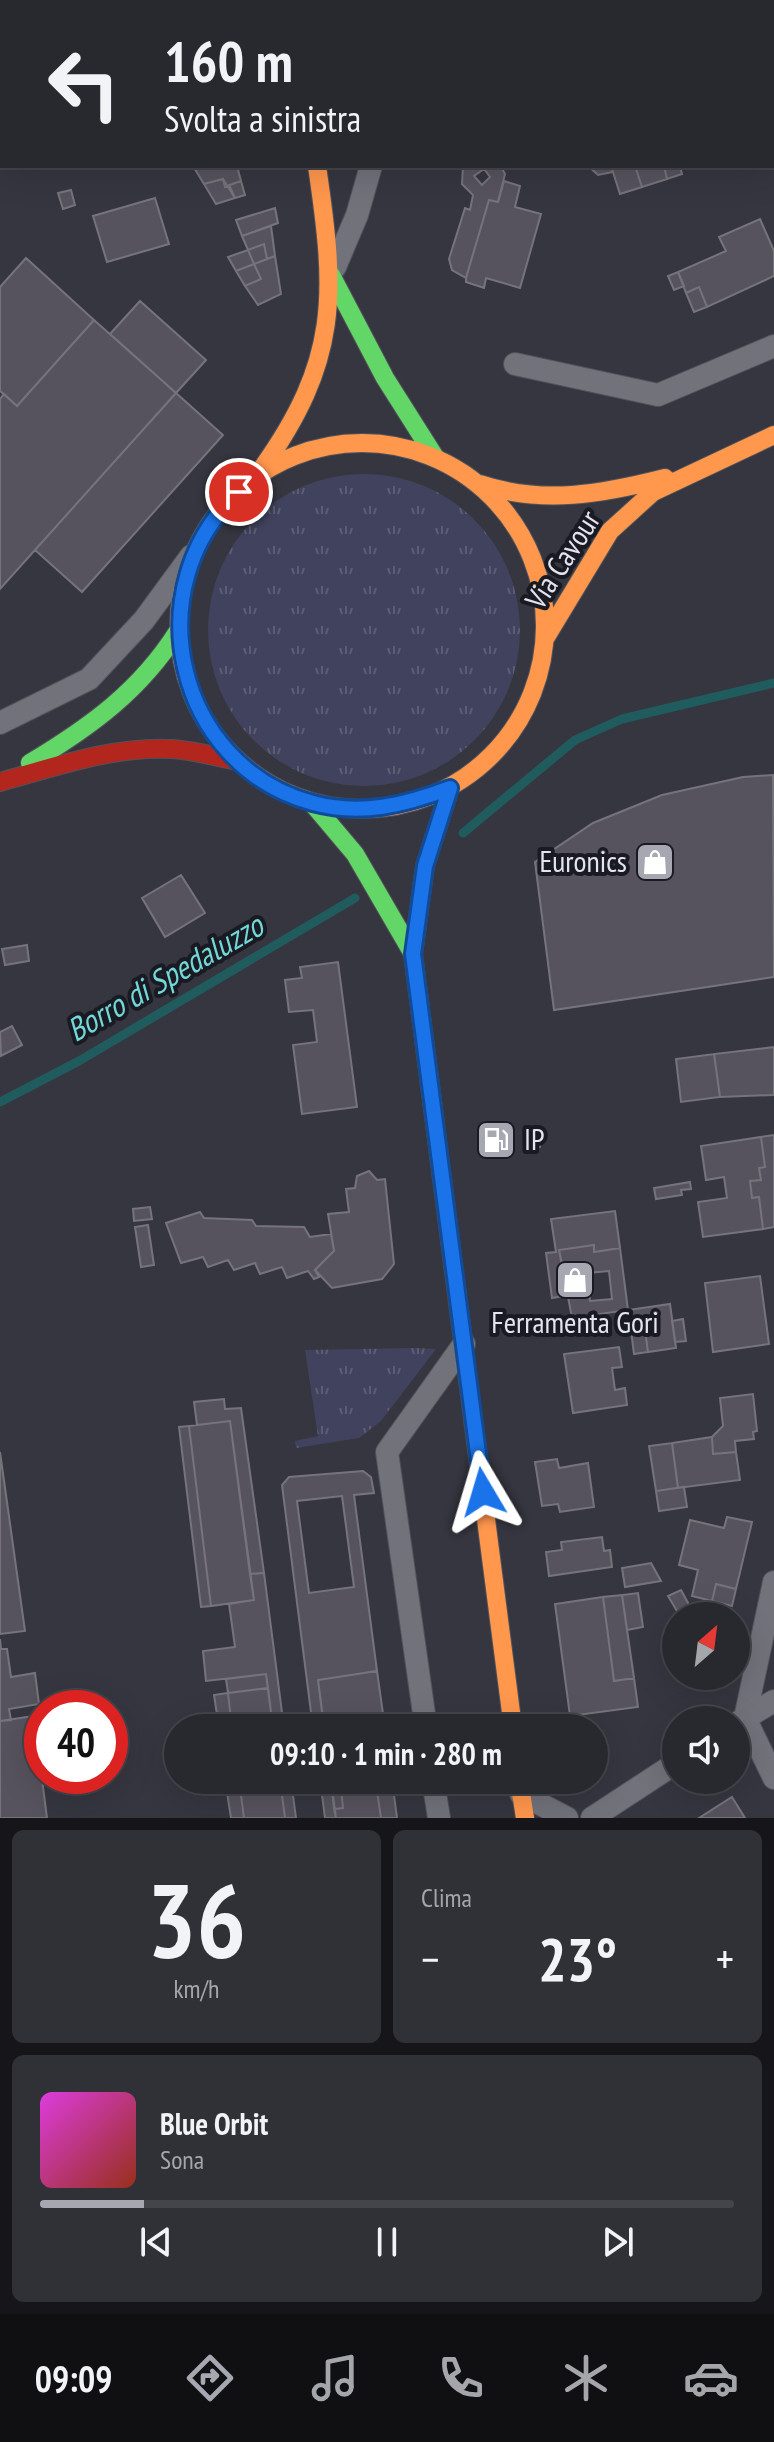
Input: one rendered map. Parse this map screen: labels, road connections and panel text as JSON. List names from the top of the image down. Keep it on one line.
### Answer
{"streets":{"main road":["Via Cavour"]},"water":["Borro di Spedaluzzo"],"places":{"shop":["Euronics","Ferramenta Gori"],"fuel station":["IP"]},"north":"top right","page":{"turn":["160 m","Svolta a sinistra"],"limit":"40","trip":"09:10 · 1 min · 280 m","tile":[["36","km/h"],"Clima"],"heat":["−","23°","+"],"song":["Blue Orbit","Sona"],"tabs":"09:09"}}
